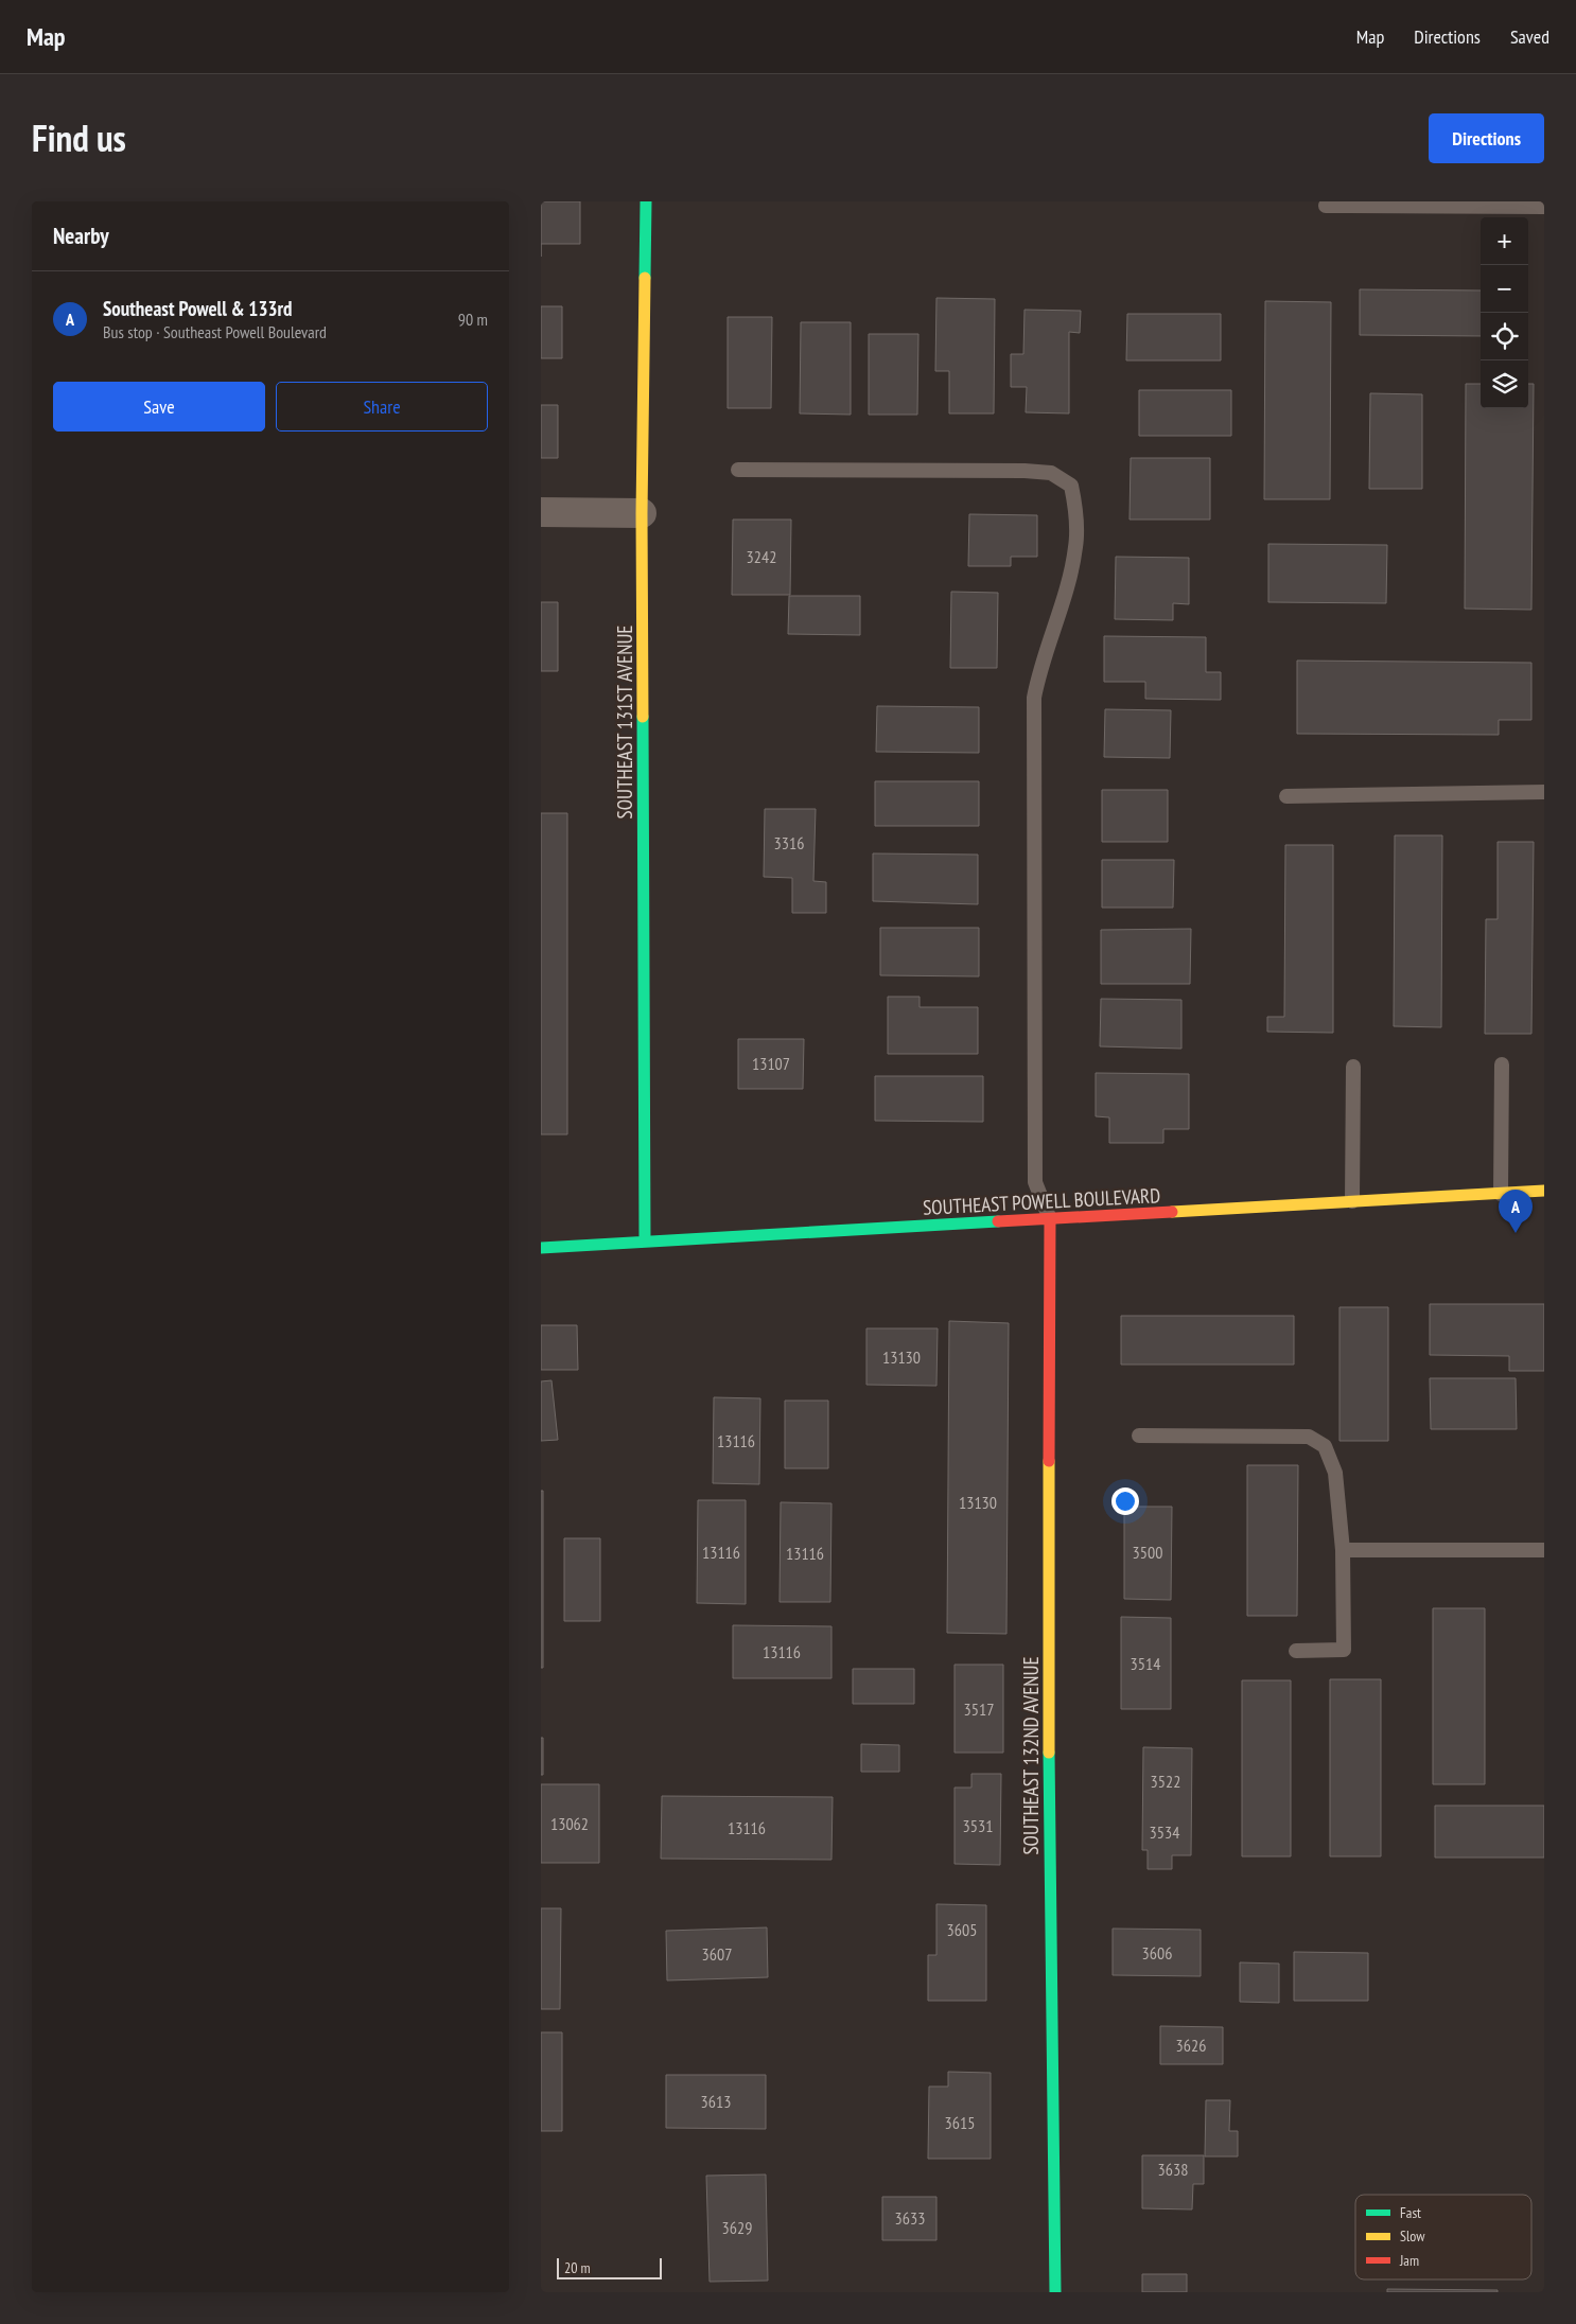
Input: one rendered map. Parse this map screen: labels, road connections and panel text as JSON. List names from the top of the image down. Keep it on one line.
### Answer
{"streets":{"street":["SOUTHEAST 131ST AVENUE","SOUTHEAST POWELL BOULEVARD","SOUTHEAST 132ND AVENUE"]},"crossings":[["SOUTHEAST 131ST AVENUE","SOUTHEAST POWELL BOULEVARD"],["SOUTHEAST POWELL BOULEVARD","SOUTHEAST 132ND AVENUE"]],"house_numbers":["3242","3316","13107","13130","13116","13130","13116","3500","13116","13116","3514","3517","3522","13062","3531","13116","3534","3605","3606","3607","3626","3613","3615","3638","3633","3629"],"legend":["Fast","Slow","Jam"],"scale_bar":"20 m","page":{"header":"Map","nav":["Map","Directions","Saved"],"title":"Find us","buttons":["Directions",["Save","Share"]],"heading":"Nearby","map_buttons":["+","−"],"list":[{"mark":"A","name":"Southeast Powell & 133rd","note":"Bus stop · Southeast Powell Boulevard","value":"90 m"}],"pins":"A","scale":"20 m"}}
